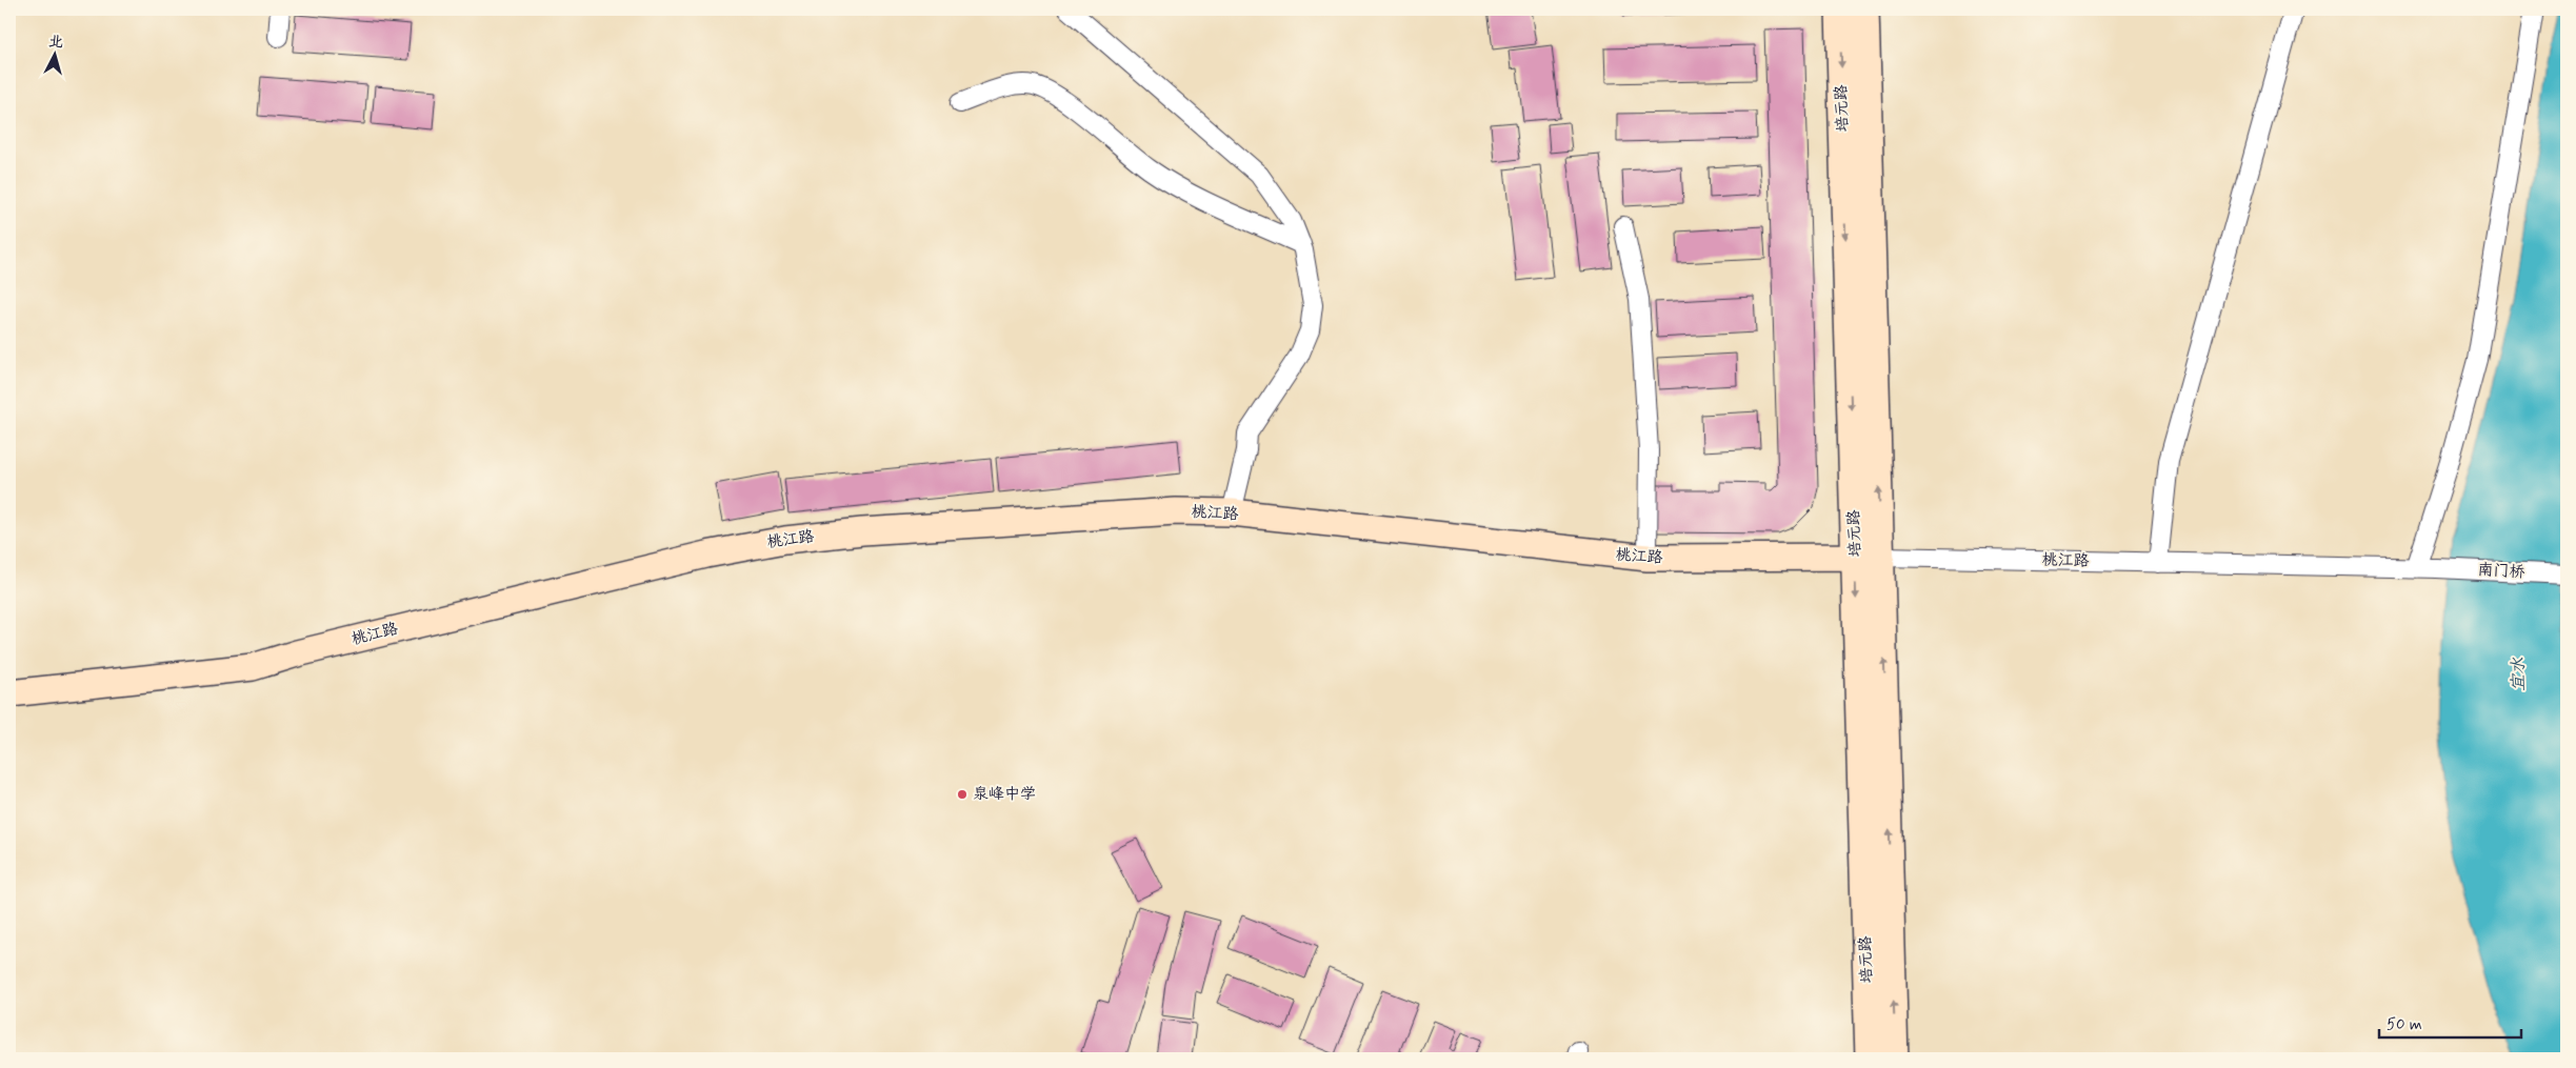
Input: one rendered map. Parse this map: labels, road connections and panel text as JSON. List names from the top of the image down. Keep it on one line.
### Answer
{"streets":{"main road":["培元路","桃江路"],"street":["南门桥"]},"crossings":[["培元路","桃江路"],["桃江路","南门桥"]],"water":["宜水"],"places":["泉峰中学"],"scale_bar":"50 m","north":"top"}
